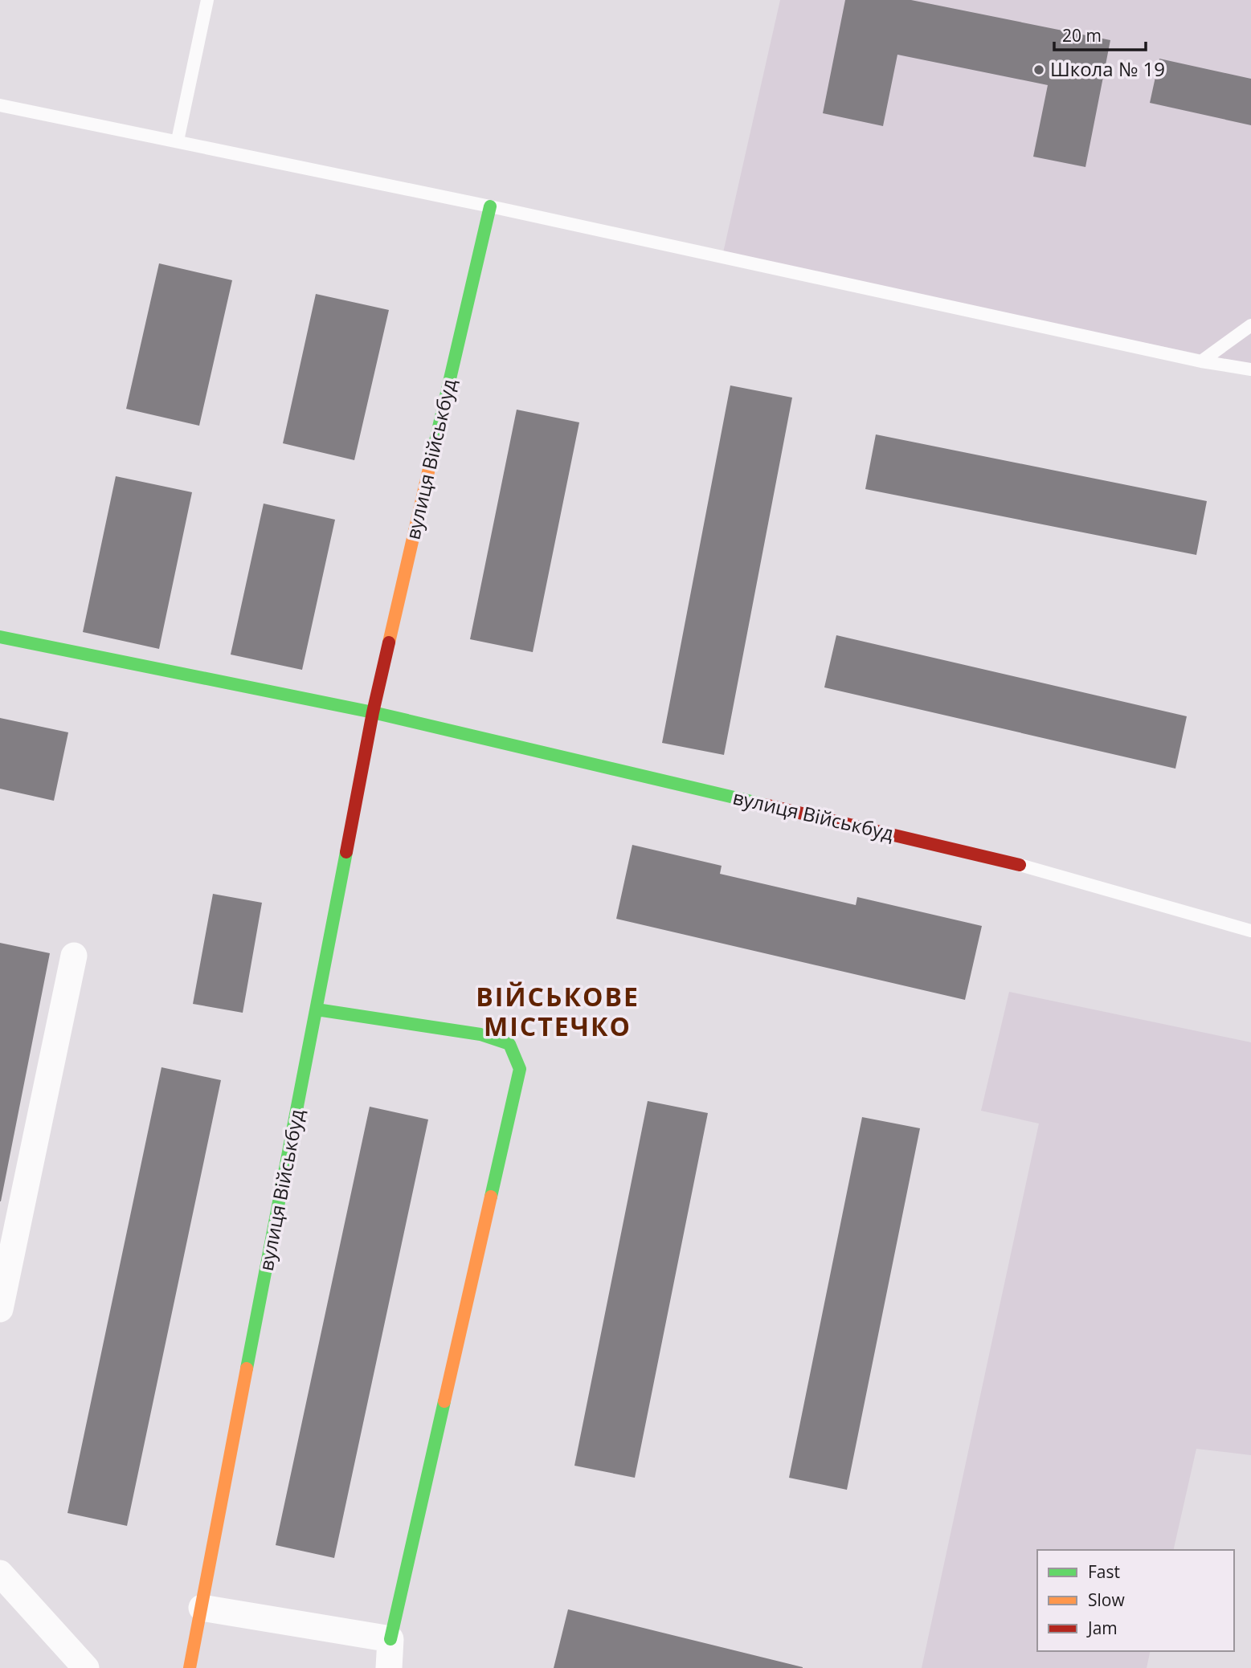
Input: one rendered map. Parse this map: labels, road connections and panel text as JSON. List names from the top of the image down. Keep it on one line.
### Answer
{"streets":{"street":["вулиця Військбуд"]},"districts":["ВІЙСЬКОВЕ МІСТЕЧКО"],"places":["Школа № 19"],"legend":["Fast","Slow","Jam"],"scale_bar":"20 m"}
